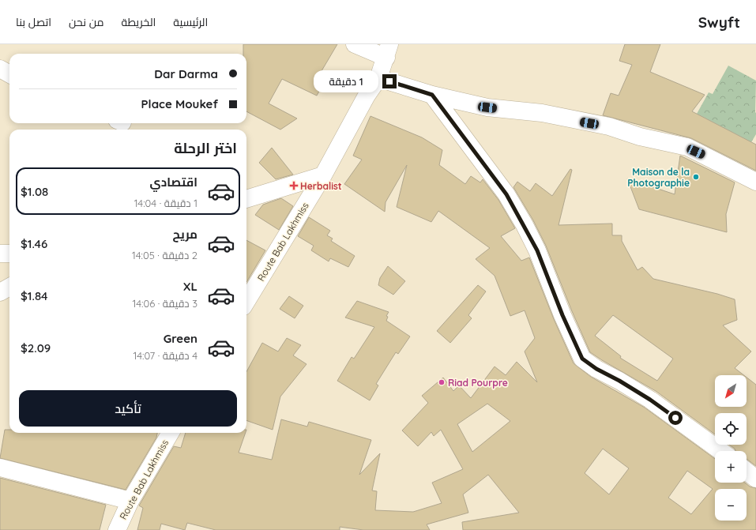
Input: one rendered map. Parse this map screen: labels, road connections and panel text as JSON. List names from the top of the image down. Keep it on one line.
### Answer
{"streets":{"street":["Route Bab Lakhmiss"]},"places":{"other":["Maison de la Photographie","Riad Pourpre"],"health":["Herbalist"]},"north":"bottom left","page":{"header":"Swyft","nav":["الرئيسية","الخريطة","من نحن","اتصل بنا"],"banner":["Dar Darma","Place Moukef"],"bubble":"1 دقيقة","heading":"اختر الرحلة","list":[{"name":"اقتصادي","note":"1 دقيقة · 14:04","value":"$1.08"},{"name":"مريح","note":"2 دقيقة · 14:05","value":"$1.46"},{"name":"XL","note":"3 دقيقة · 14:06","value":"$1.84"},{"name":"Green","note":"4 دقيقة · 14:07","value":"$2.09"}],"map_buttons":["+","−"],"buttons":"تأكيد"}}
